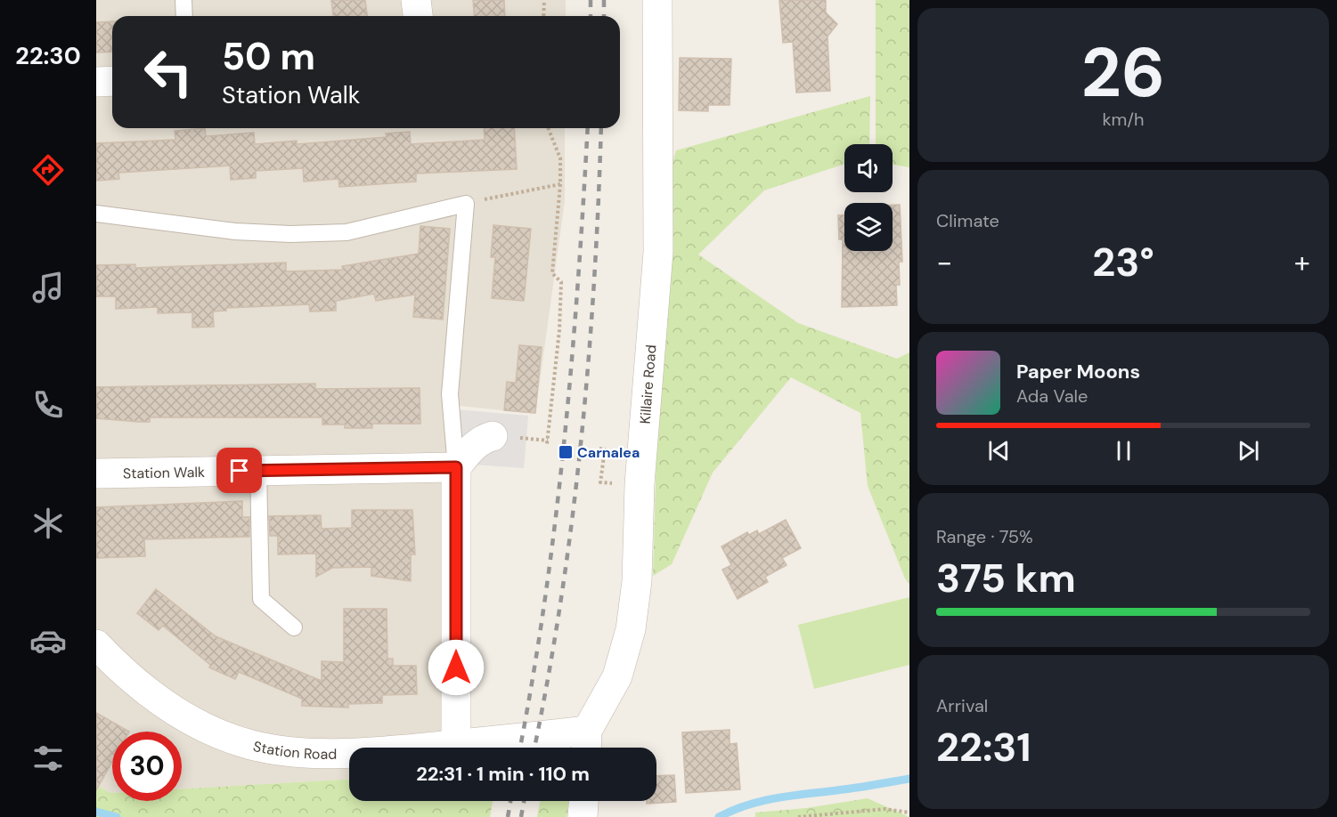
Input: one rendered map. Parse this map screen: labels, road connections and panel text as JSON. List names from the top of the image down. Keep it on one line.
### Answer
{"streets":{"street":["Killaire Road","Station Walk","Station Road"]},"crossings":[["Killaire Road","Station Road"]],"places":{"transit":["Carnalea"]},"page":{"tabs":"22:30","tile":[["26","km/h"],"Climate",["Range · 75%","375 km"],["Arrival","22:31"]],"turn":["50 m","Station Walk"],"heat":["−","23°","+"],"song":["Paper Moons","Ada Vale"],"limit":"30","trip":"22:31 · 1 min · 110 m"}}
